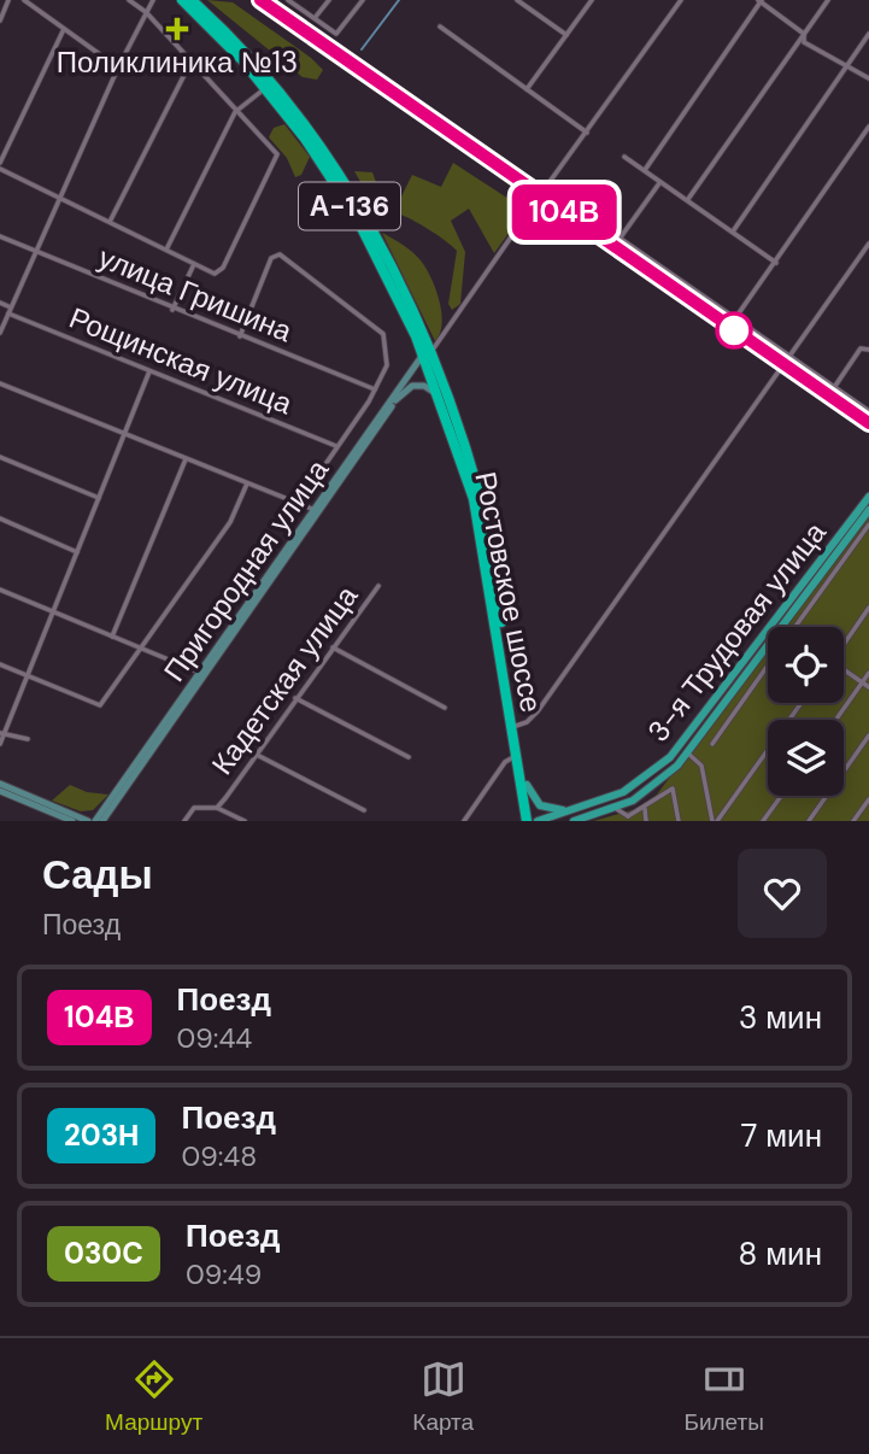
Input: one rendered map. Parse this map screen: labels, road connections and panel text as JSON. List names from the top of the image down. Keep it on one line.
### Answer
{"streets":{"highway":["А-136","Ростовское шоссе"],"main road":["3-я Трудовая улица"],"street":["улица Гришина","Рощинская улица","Пригородная улица","Кадетская улица"]},"crossings":[["улица Гришина","Пригородная улица"],["Рощинская улица","Пригородная улица"],["Пригородная улица","Ростовское шоссе"],["Ростовское шоссе","3-я Трудовая улица"]],"places":{"health":["Поликлиника №13"]},"page":{"on_map":"104В","heading":["Сады","Поезд"],"list":[{"mark":"104В","name":"Поезд","note":"09:44","value":"3 мин"},{"mark":"203Н","name":"Поезд","note":"09:48","value":"7 мин"},{"mark":"030C","name":"Поезд","note":"09:49","value":"8 мин"}],"tabs":["Маршрут","Карта","Билеты"]}}
